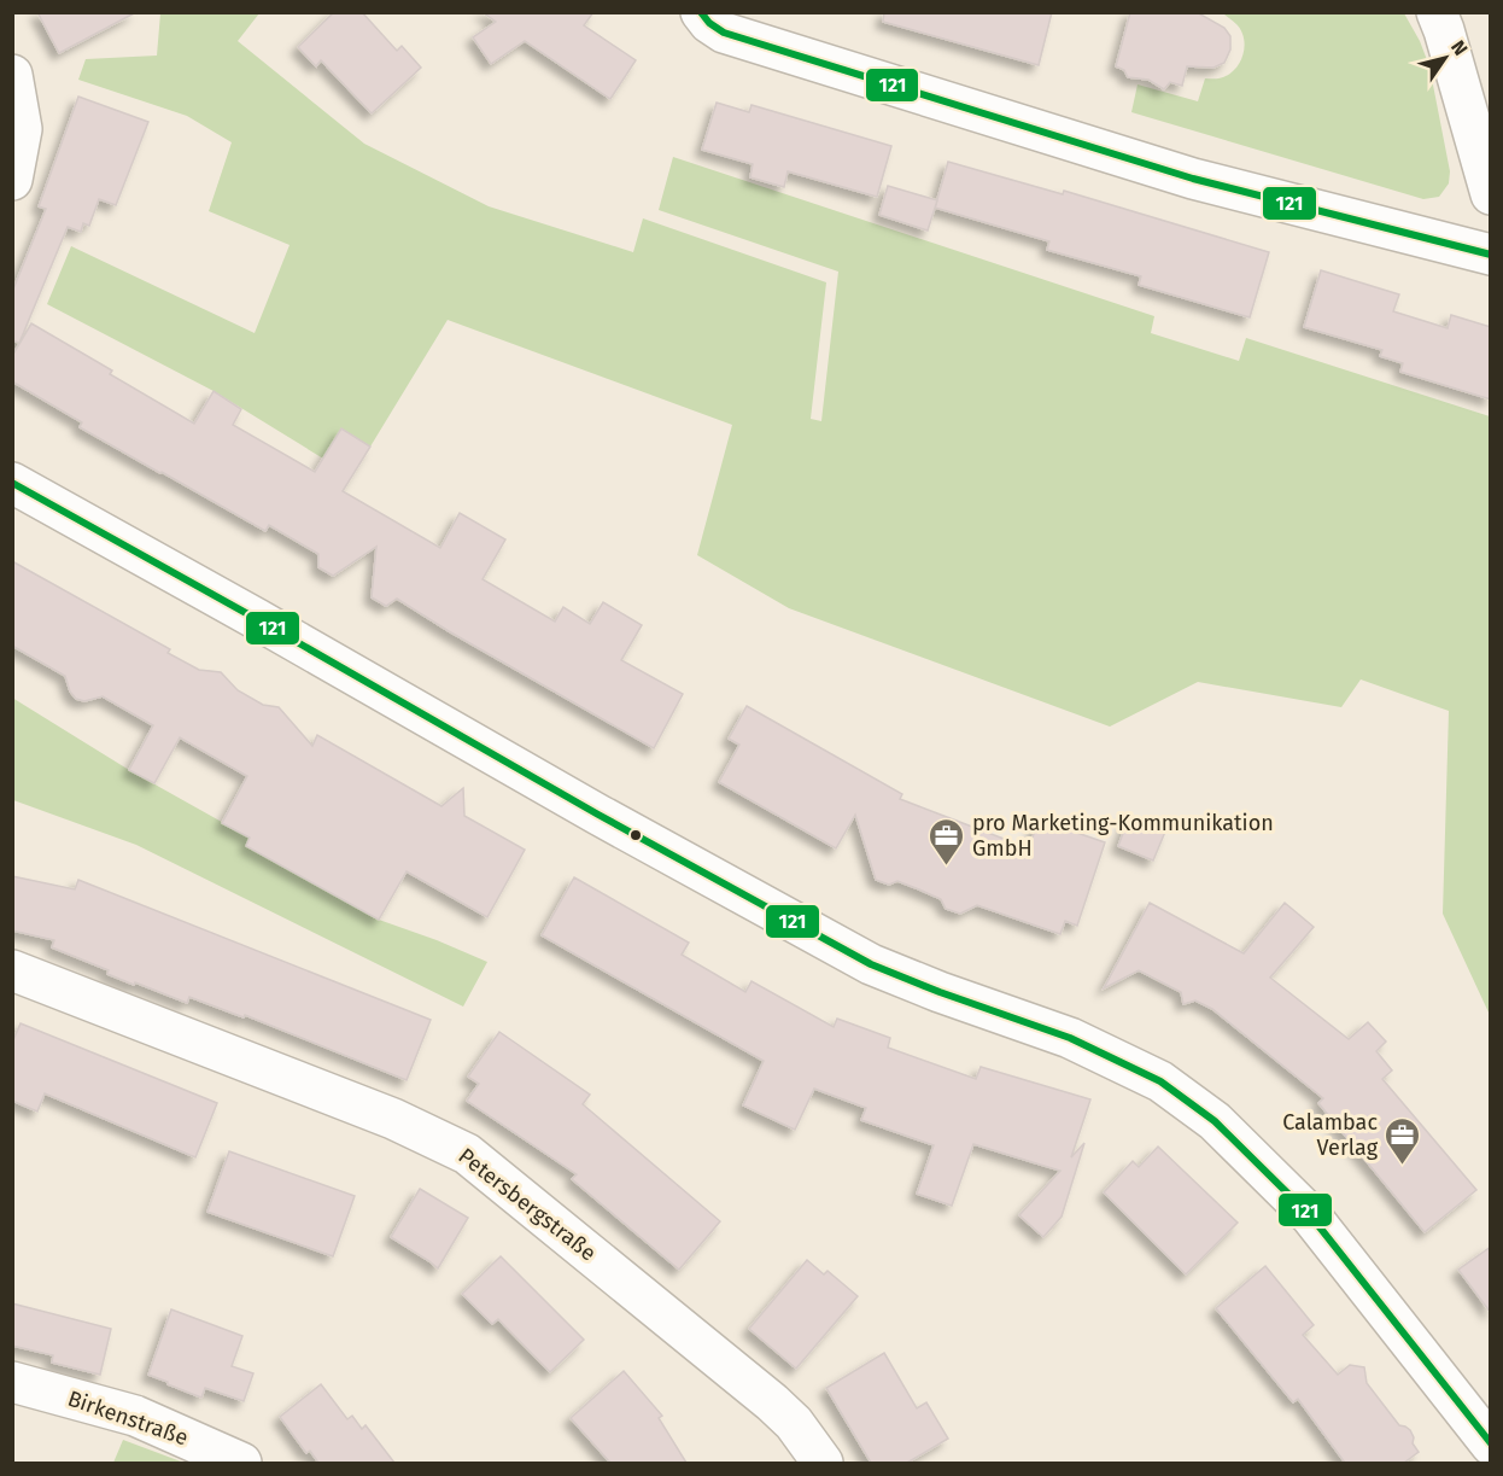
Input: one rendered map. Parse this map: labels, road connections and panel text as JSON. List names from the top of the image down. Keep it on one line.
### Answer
{"streets":{"street":["Petersbergstraße","Birkenstraße"]},"places":{"office":["pro Marketing-Kommunikation GmbH","Calambac Verlag"]},"lines":["transit line 121"],"north":"top right"}
